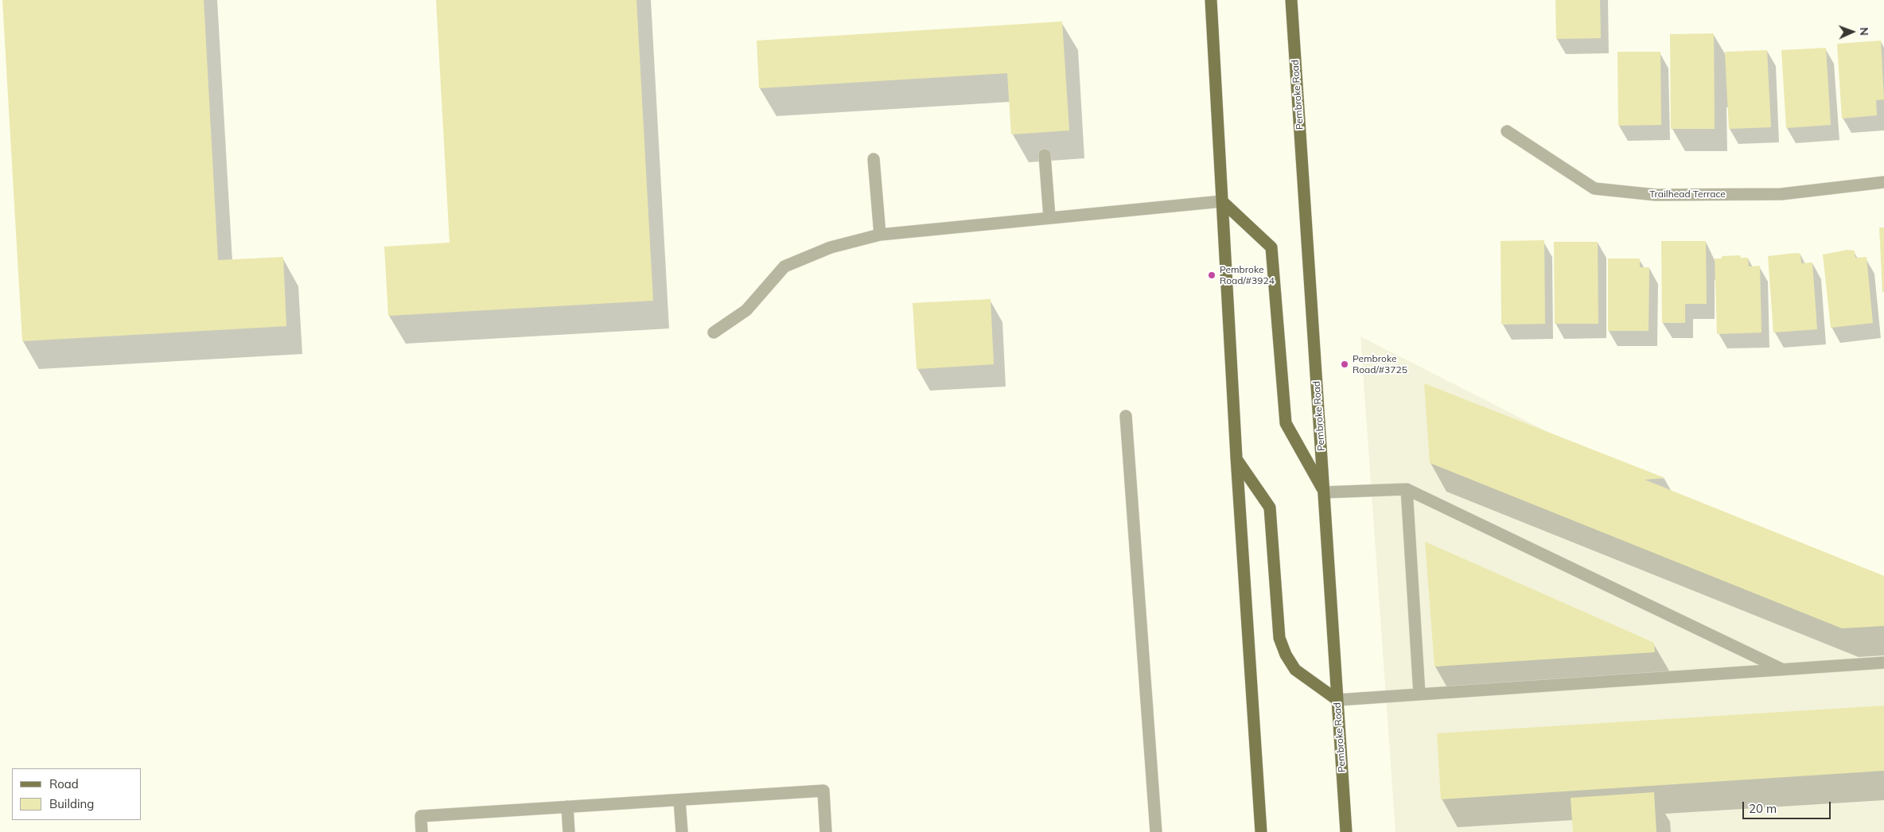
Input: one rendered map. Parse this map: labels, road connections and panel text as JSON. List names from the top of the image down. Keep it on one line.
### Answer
{"streets":{"main road":["Pembroke Road"],"street":["Trailhead Terrace"]},"places":["Pembroke Road/#3924","Pembroke Road/#3725"],"legend":["Road","Building"],"scale_bar":"20 m","north":"right"}
